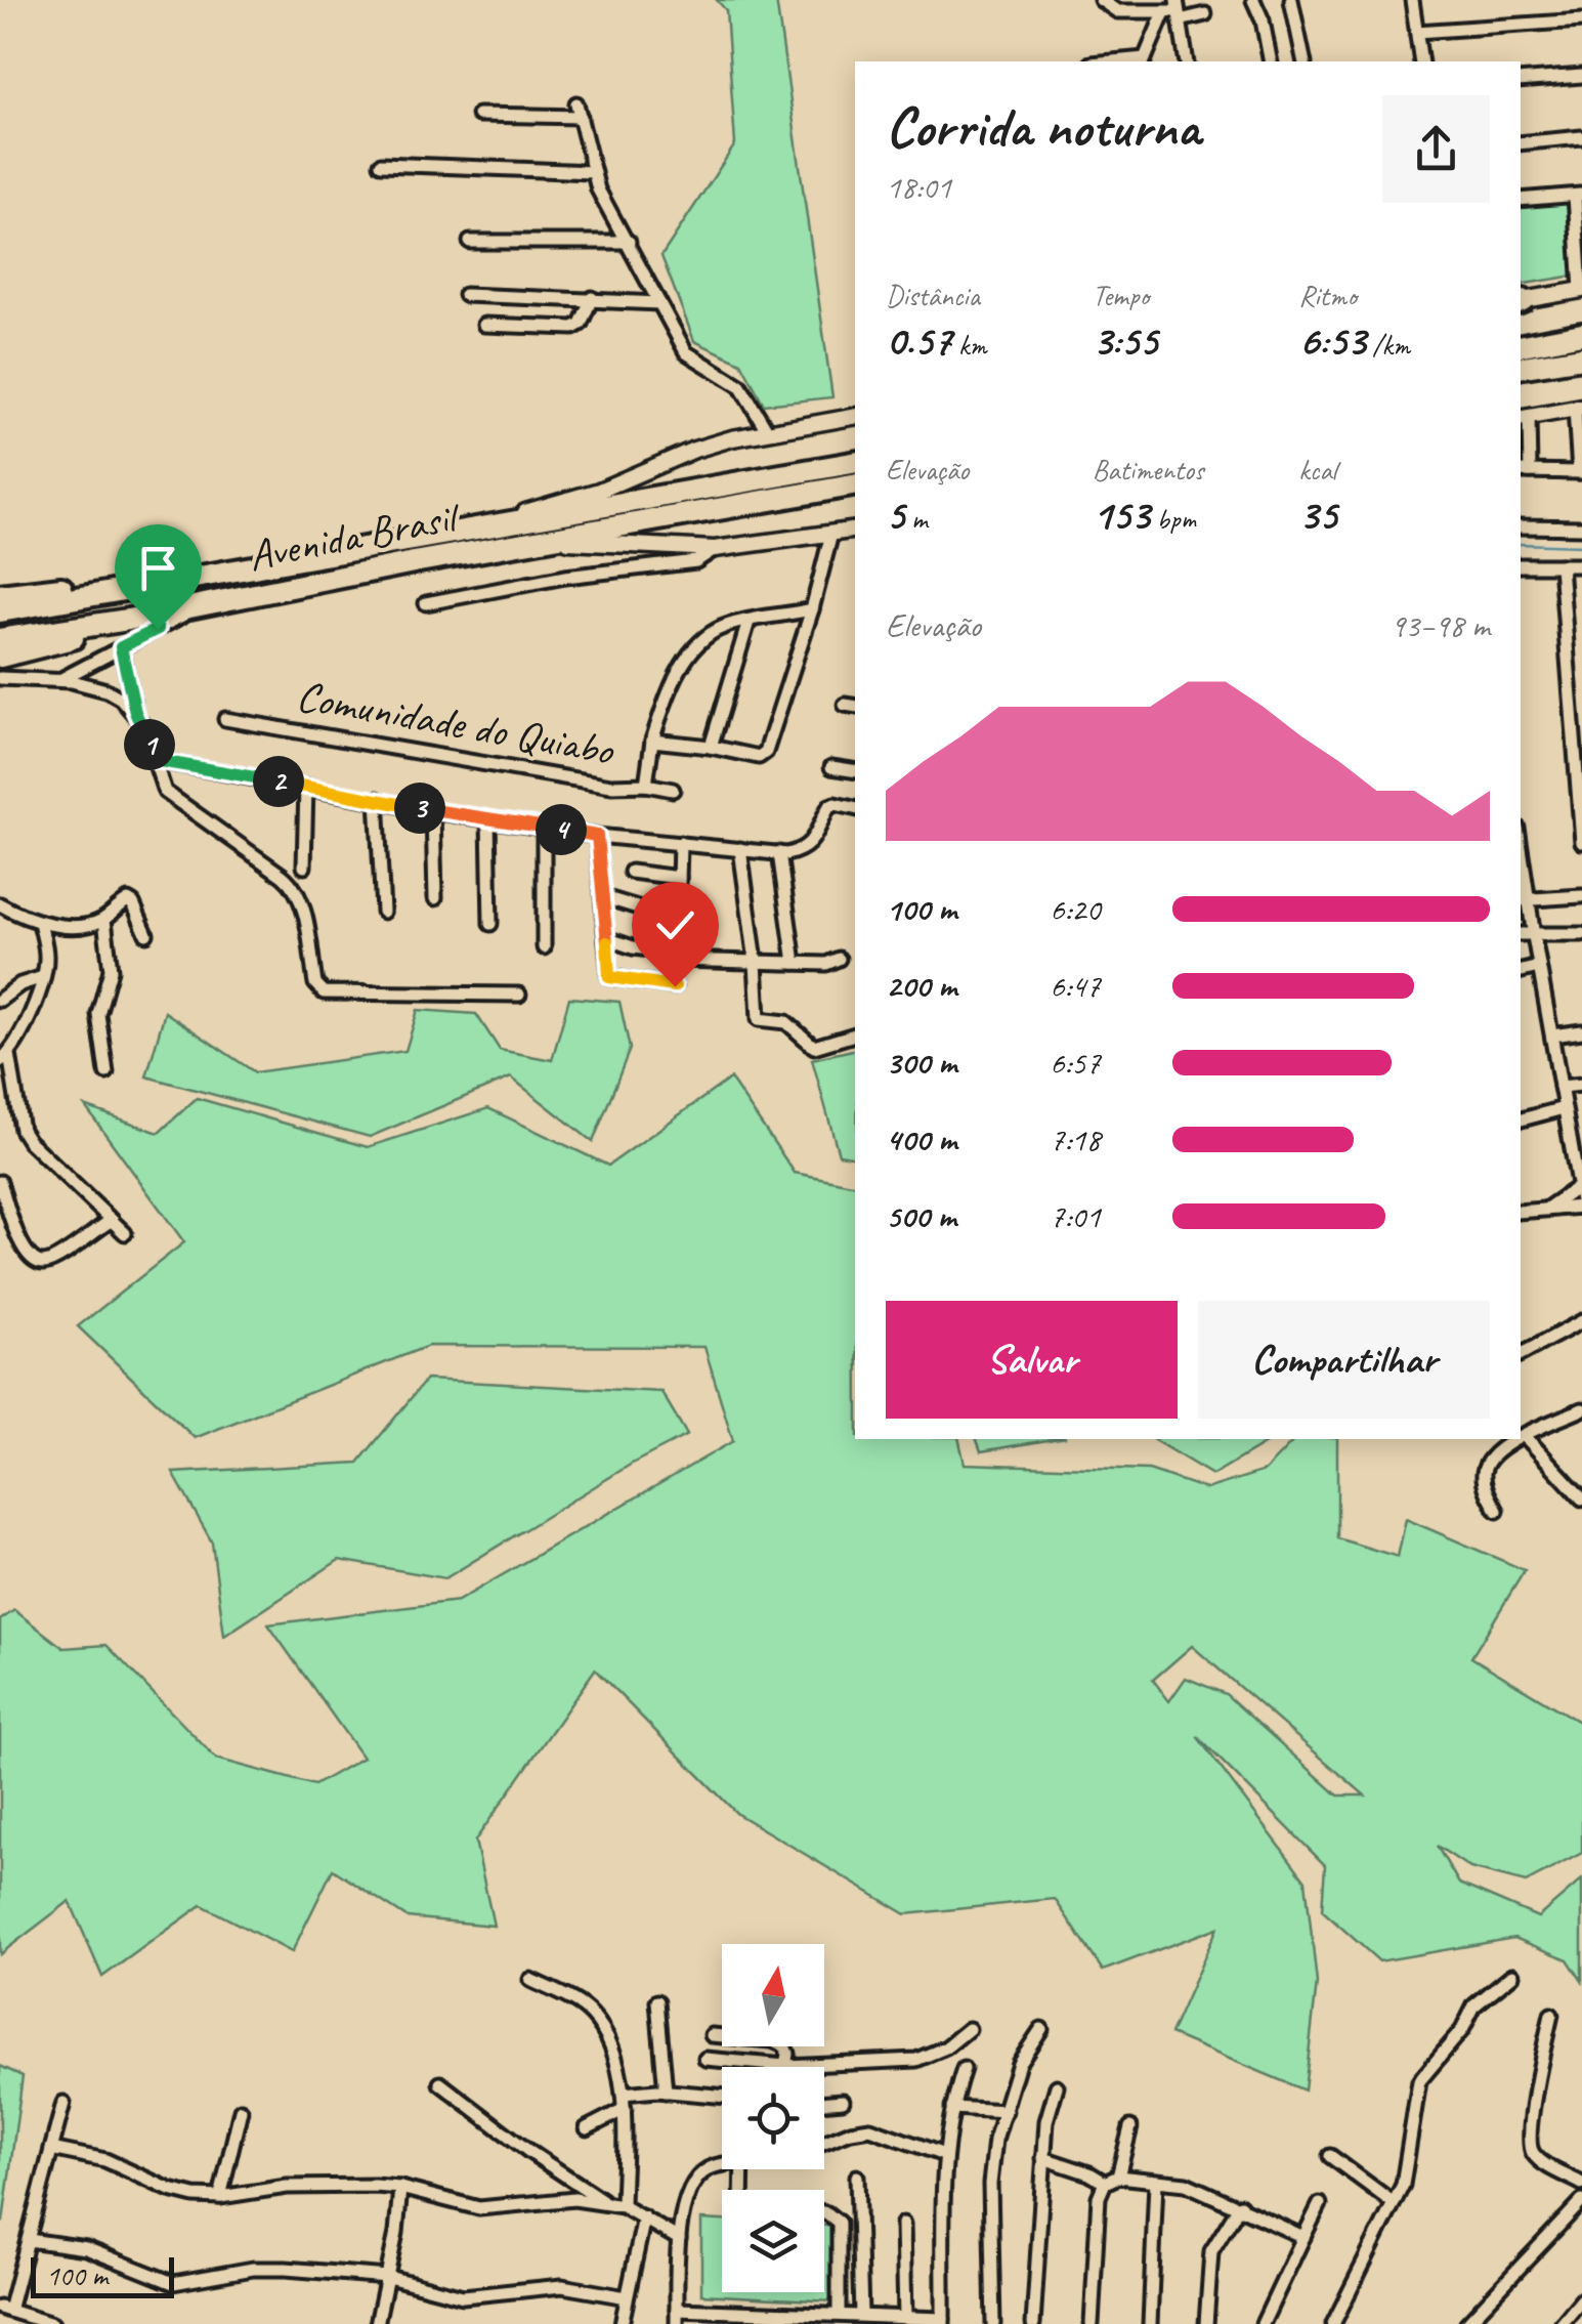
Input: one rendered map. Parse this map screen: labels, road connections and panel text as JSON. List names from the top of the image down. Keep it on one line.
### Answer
{"streets":{"highway":["Avenida Brasil"],"street":["Comunidade do Quiabo"]},"scale_bar":"100 m","north":"top","page":{"heading":["Corrida noturna","18:01"],"stats":[["Distância","0.57 km"],["Tempo","3:55"],["Ritmo","6:53 /km"],["Elevação","5 m"],["Batimentos","153 bpm"],["kcal","35"]],"chart":["Elevação","93–98 m"],"pins":["1","2","3","4"],"list":[{"name":"100 m","note":"6:20"},{"name":"200 m","note":"6:47"},{"name":"300 m","note":"6:57"},{"name":"400 m","note":"7:18"},{"name":"500 m","note":"7:01"}],"buttons":["Salvar","Compartilhar"],"scale":"100 m"}}
